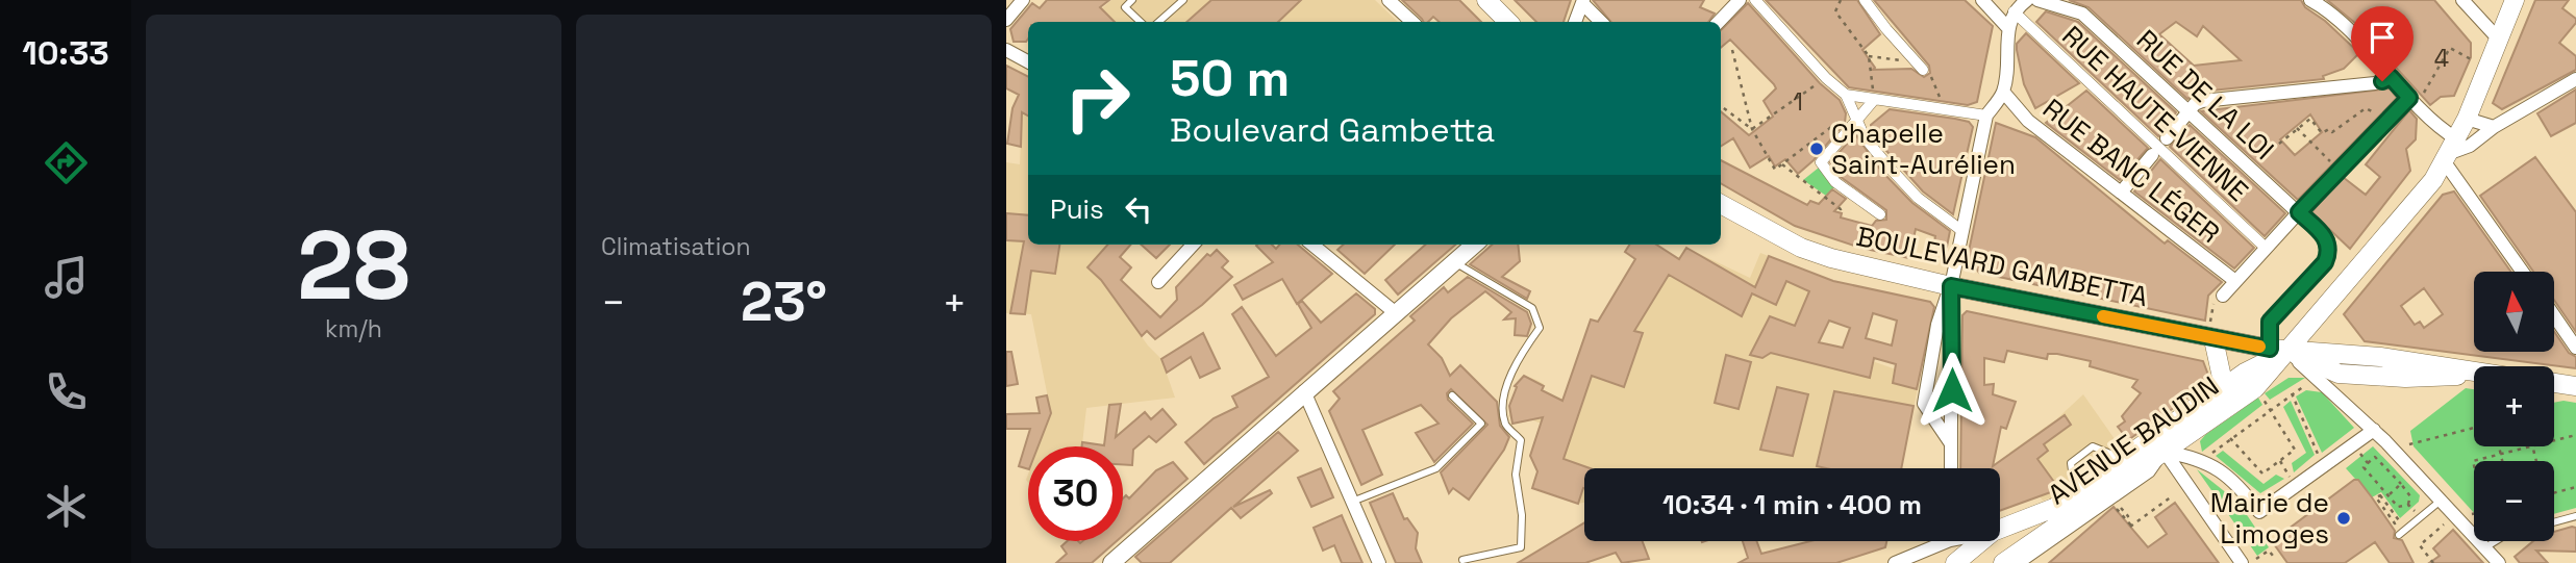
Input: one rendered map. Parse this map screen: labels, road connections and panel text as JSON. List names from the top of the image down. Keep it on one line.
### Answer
{"streets":{"main road":["BOULEVARD GAMBETTA","AVENUE BAUDIN"],"street":["RUE DE LA LOI","RUE HAUTE-VIENNE","RUE BANC LÉGER"]},"crossings":[["RUE DE LA LOI","BOULEVARD GAMBETTA"],["RUE DE LA LOI","AVENUE BAUDIN"],["BOULEVARD GAMBETTA","AVENUE BAUDIN"]],"places":["Chapelle Saint-Aurélien","Mairie de Limoges"],"house_numbers":["4","1"],"north":"top","page":{"tabs":"10:33","tile":[["28","km/h"],"Climatisation"],"turn":["50 m","Boulevard Gambetta"],"then":"Puis","map_buttons":["+","−"],"heat":["−","23°","+"],"limit":"30","trip":"10:34 · 1 min · 400 m"}}
